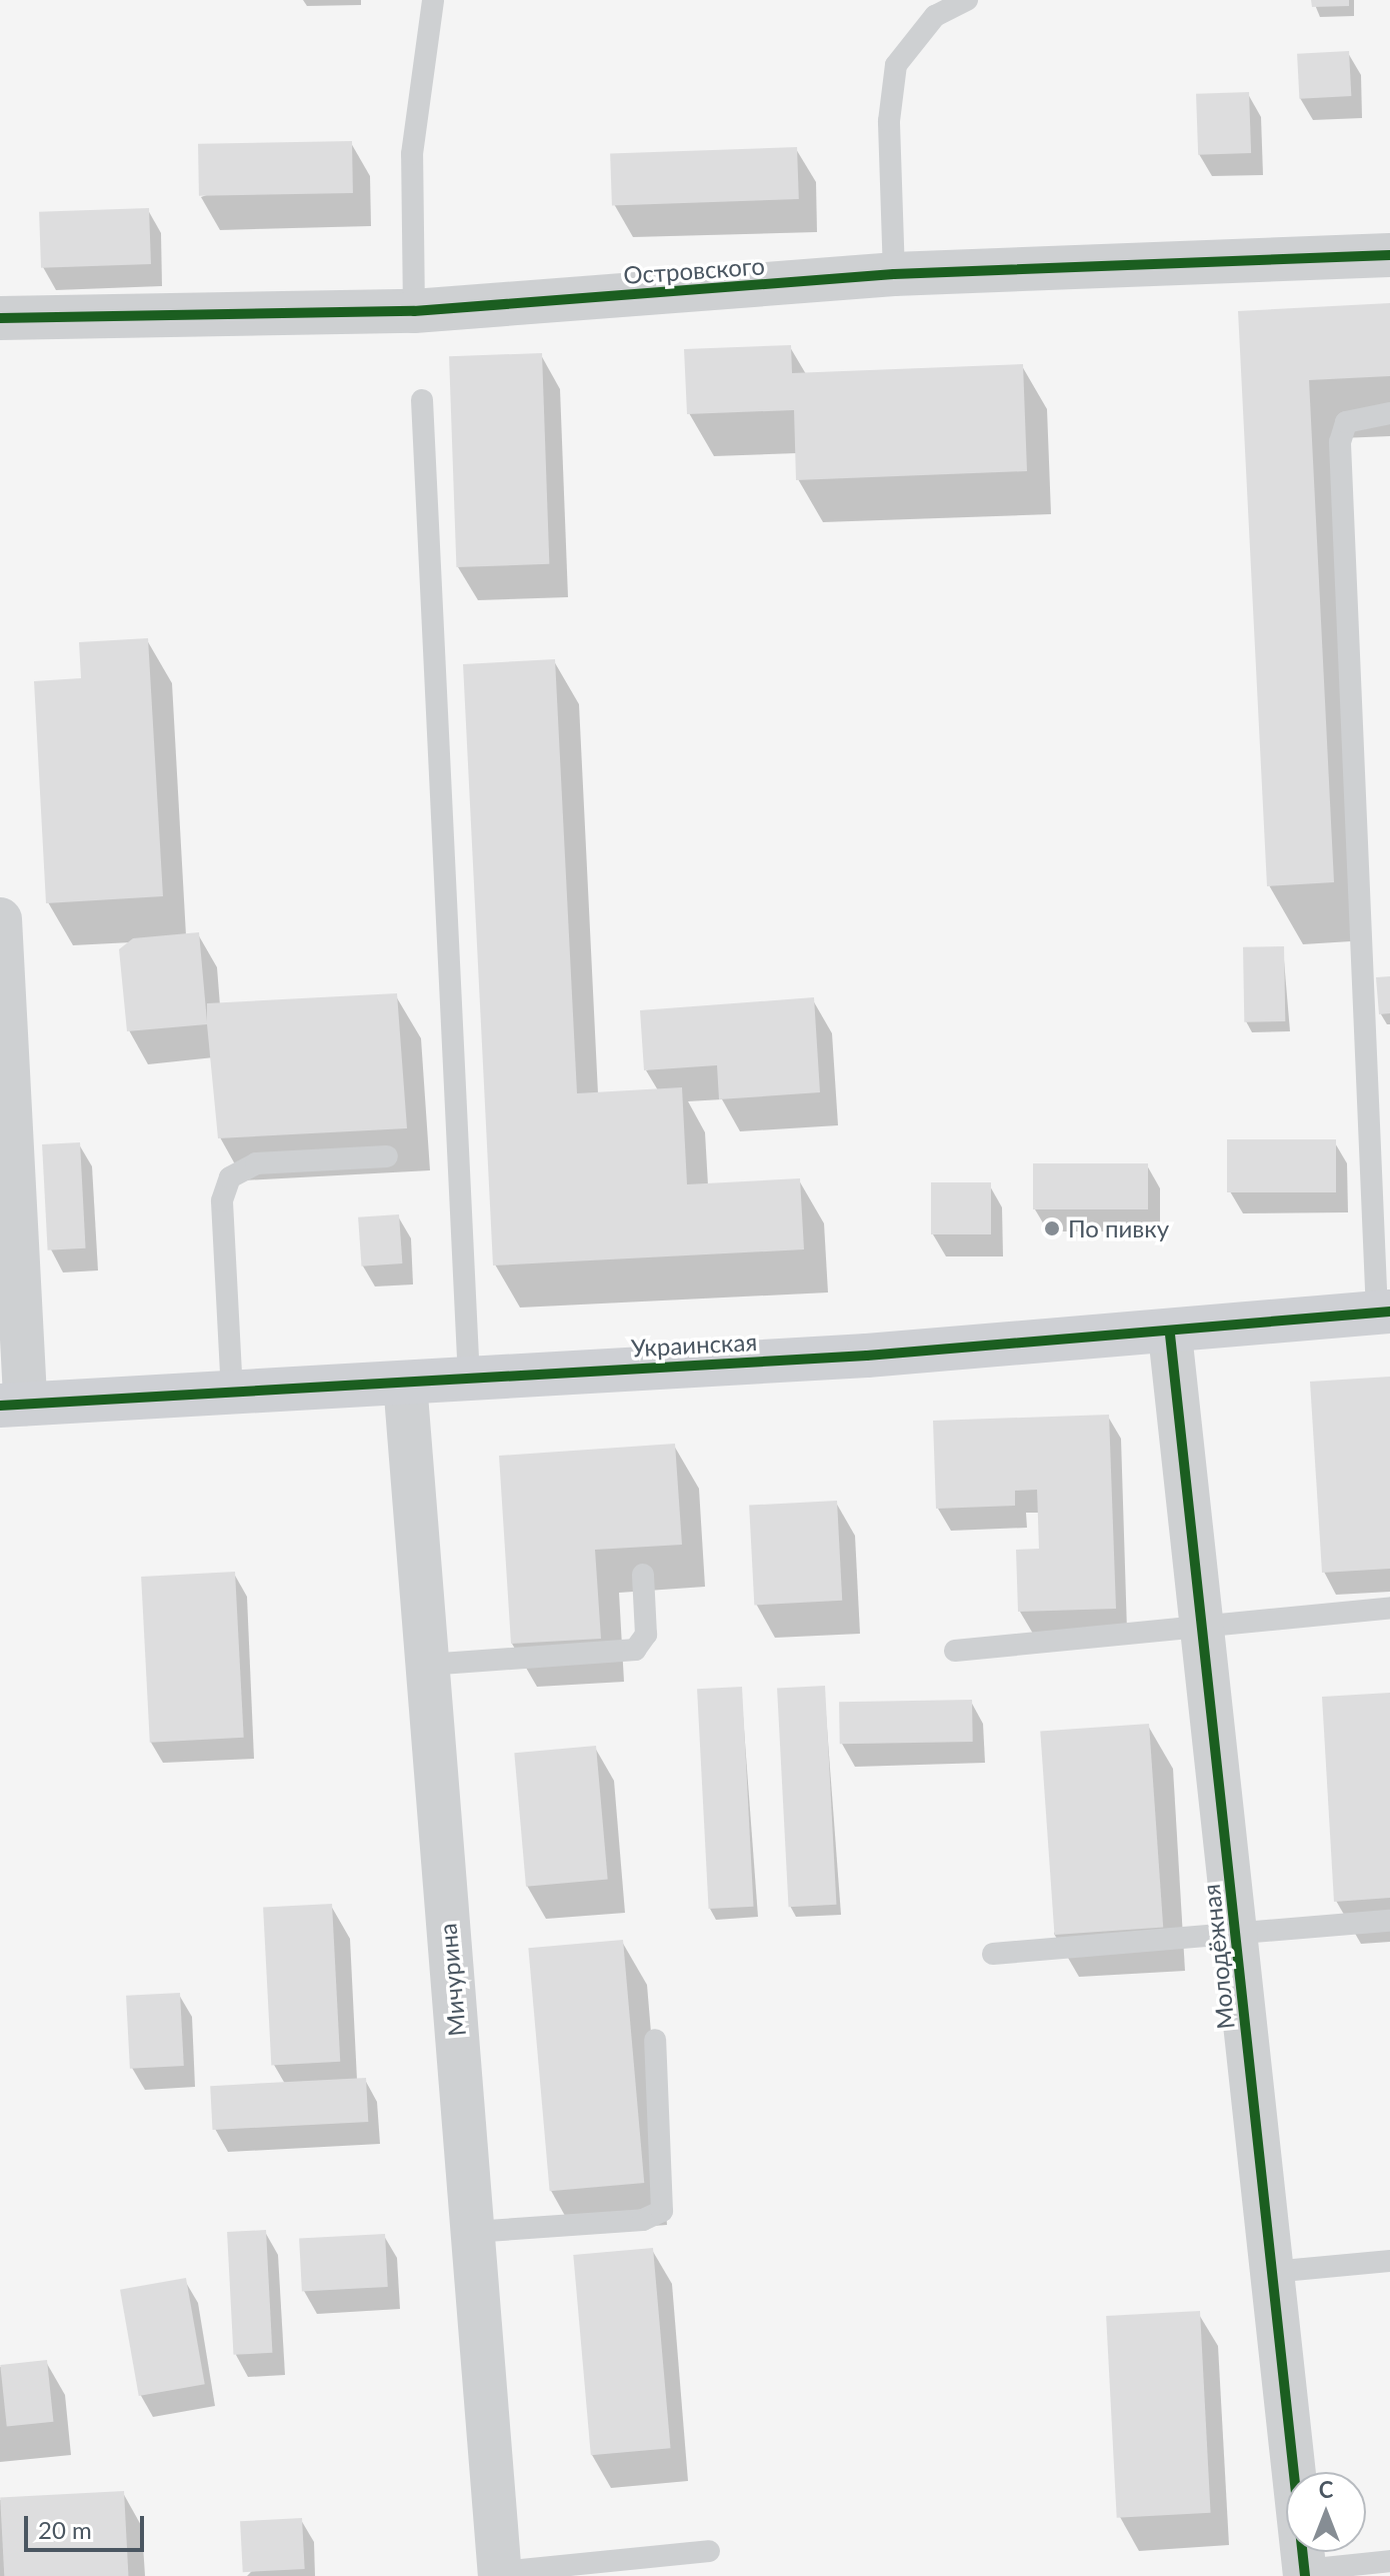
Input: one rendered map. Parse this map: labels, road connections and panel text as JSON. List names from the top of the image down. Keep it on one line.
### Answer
{"streets":{"street":["Островского","Украинская","Молодёжная","Мичурина"]},"crossings":[["Украинская","Молодёжная"],["Украинская","Мичурина"]],"places":["По пивку"],"scale_bar":"20 m","north":"top"}
